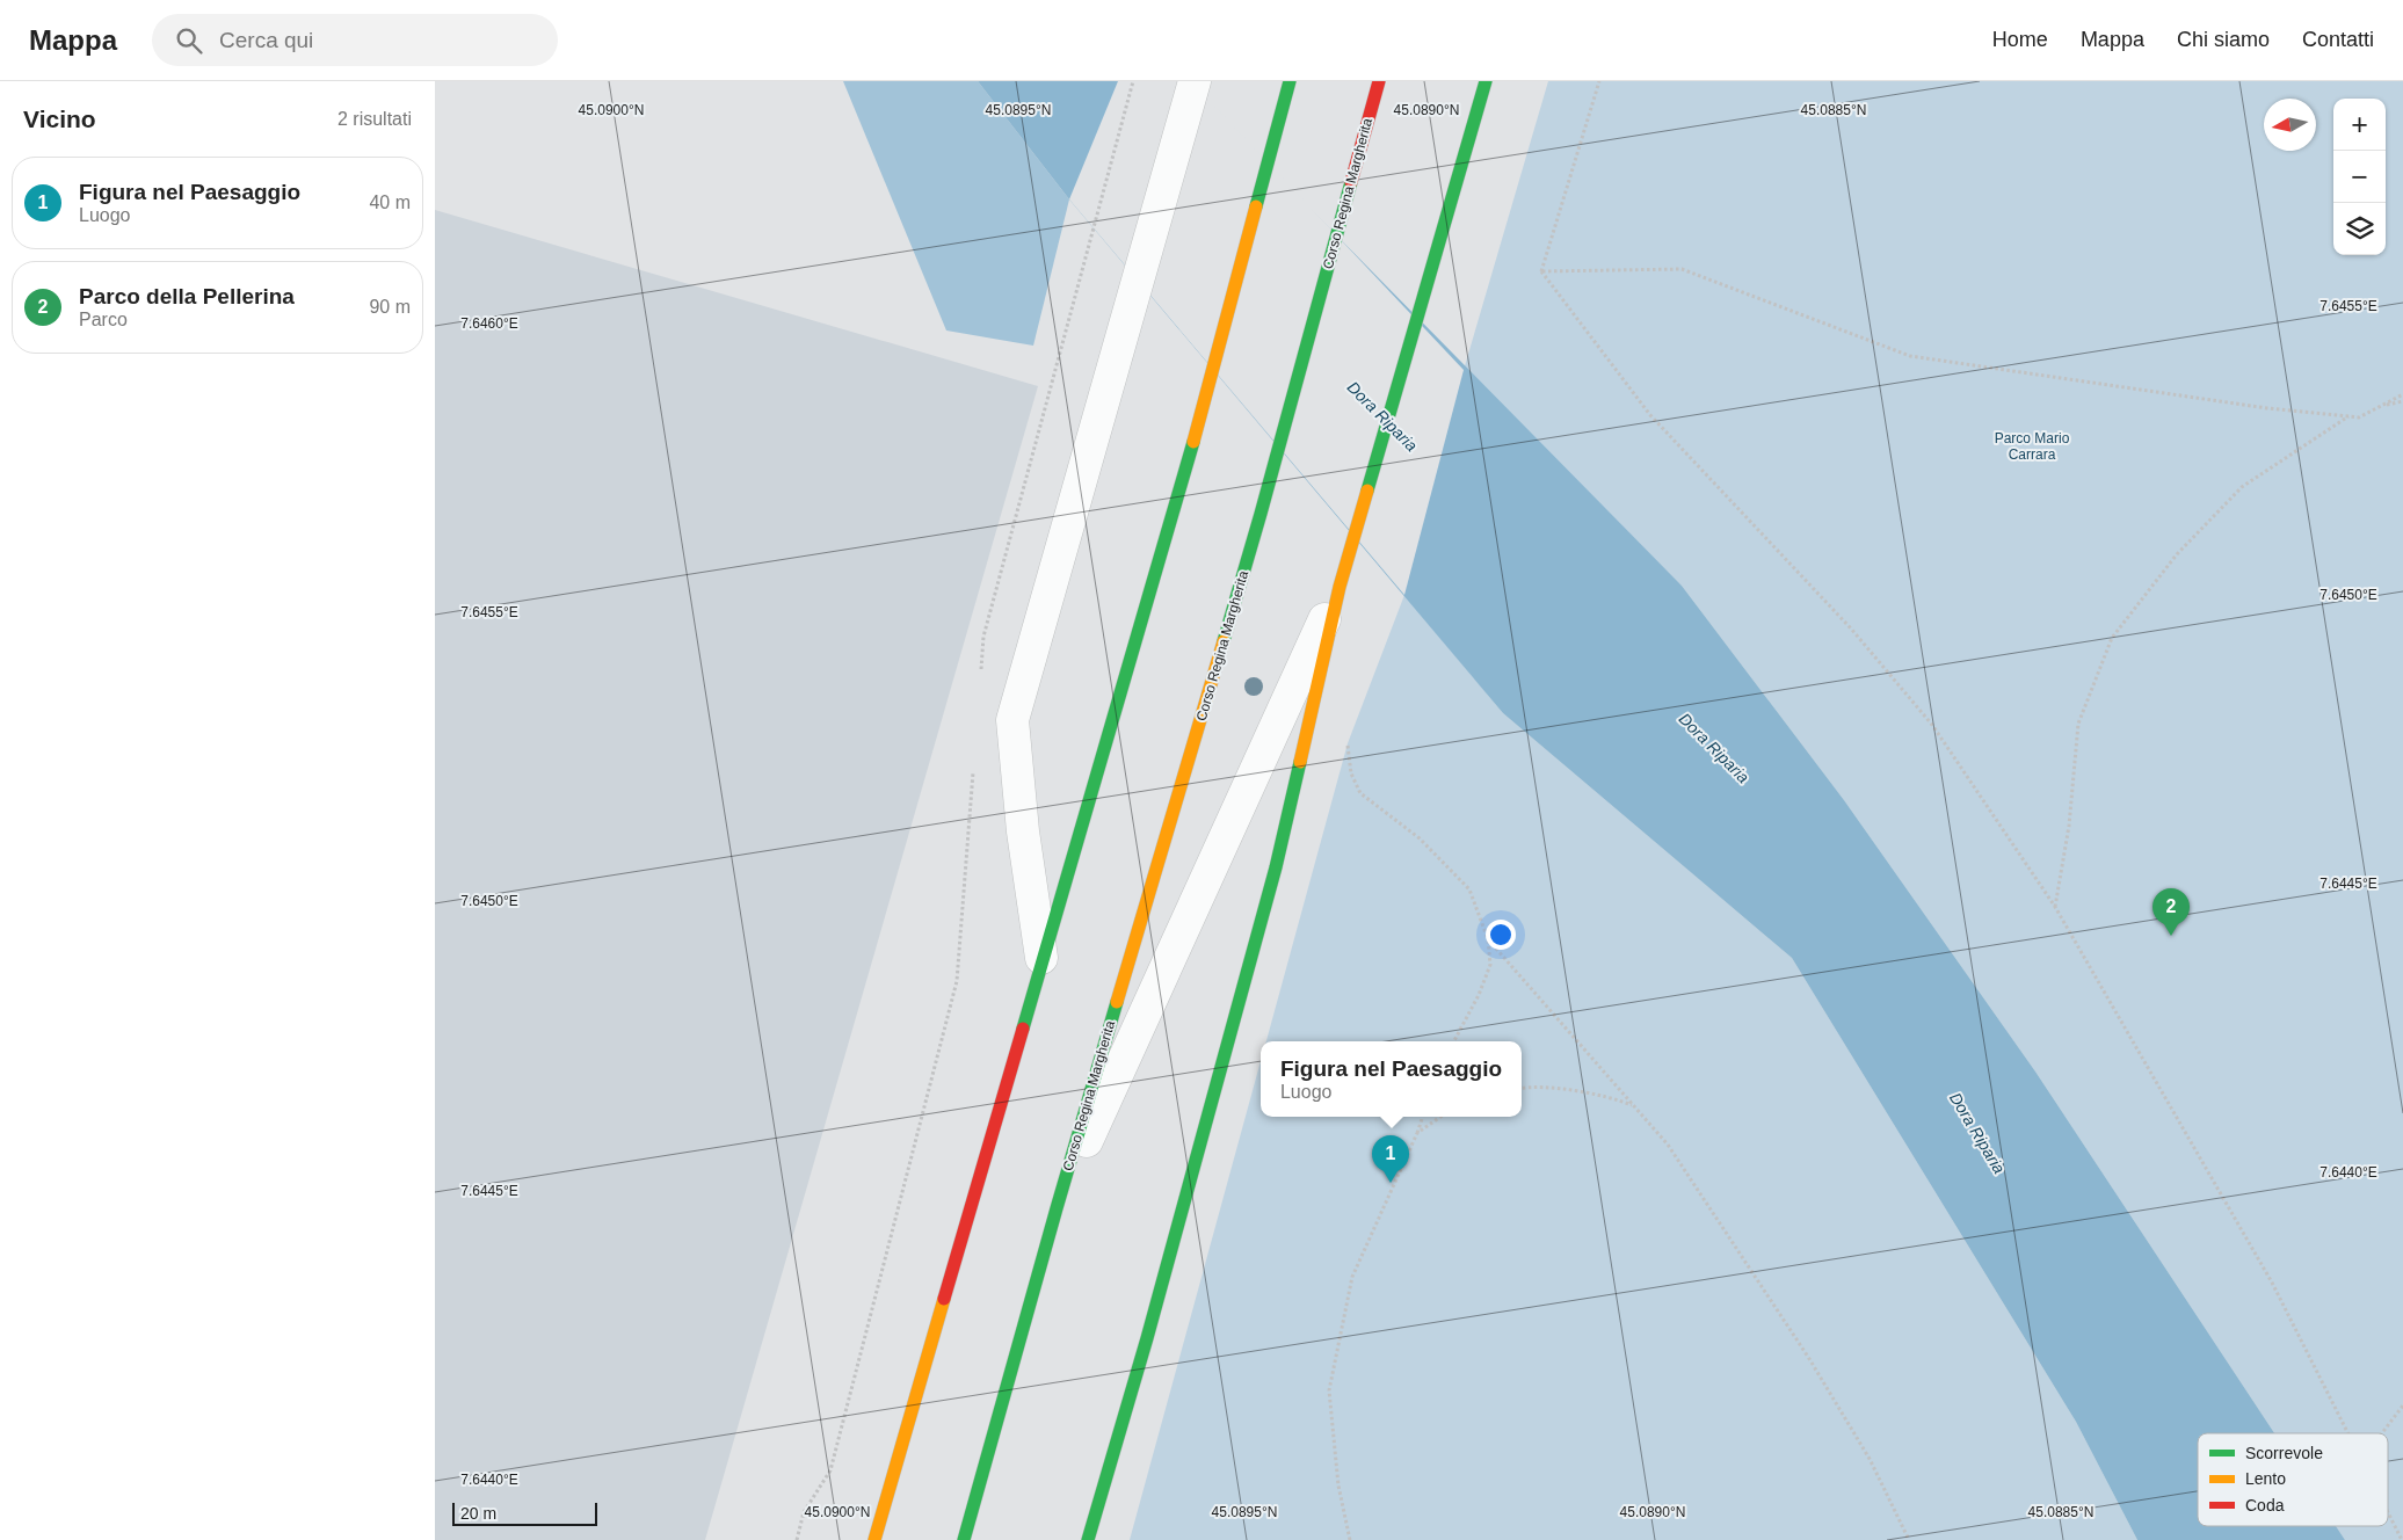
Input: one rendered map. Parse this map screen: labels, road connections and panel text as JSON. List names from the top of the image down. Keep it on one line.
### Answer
{"streets":{"main road":["Corso Regina Margherita"]},"water":["Dora Riparia"],"parks":["Parco Mario Carrara"],"legend":["Scorrevole","Lento","Coda"],"scale_bar":"20 m","north":"left","page":{"header":"Mappa","search":"Cerca qui","nav":["Home","Mappa","Chi siamo","Contatti"],"heading":["Vicino","2 risultati"],"map_buttons":["+","−"],"list":[{"mark":"1","name":"Figura nel Paesaggio","note":"Luogo","value":"40 m"},{"mark":"2","name":"Parco della Pellerina","note":"Parco","value":"90 m"}],"pins":["2","1"],"popup":["Figura nel Paesaggio","Luogo"],"scale":"20 m"},"coordinates":["45.0900°N","45.0895°N","45.0890°N","45.0885°N","7.6455°E","7.6460°E","7.6450°E","7.6445°E","7.6440°E"]}
